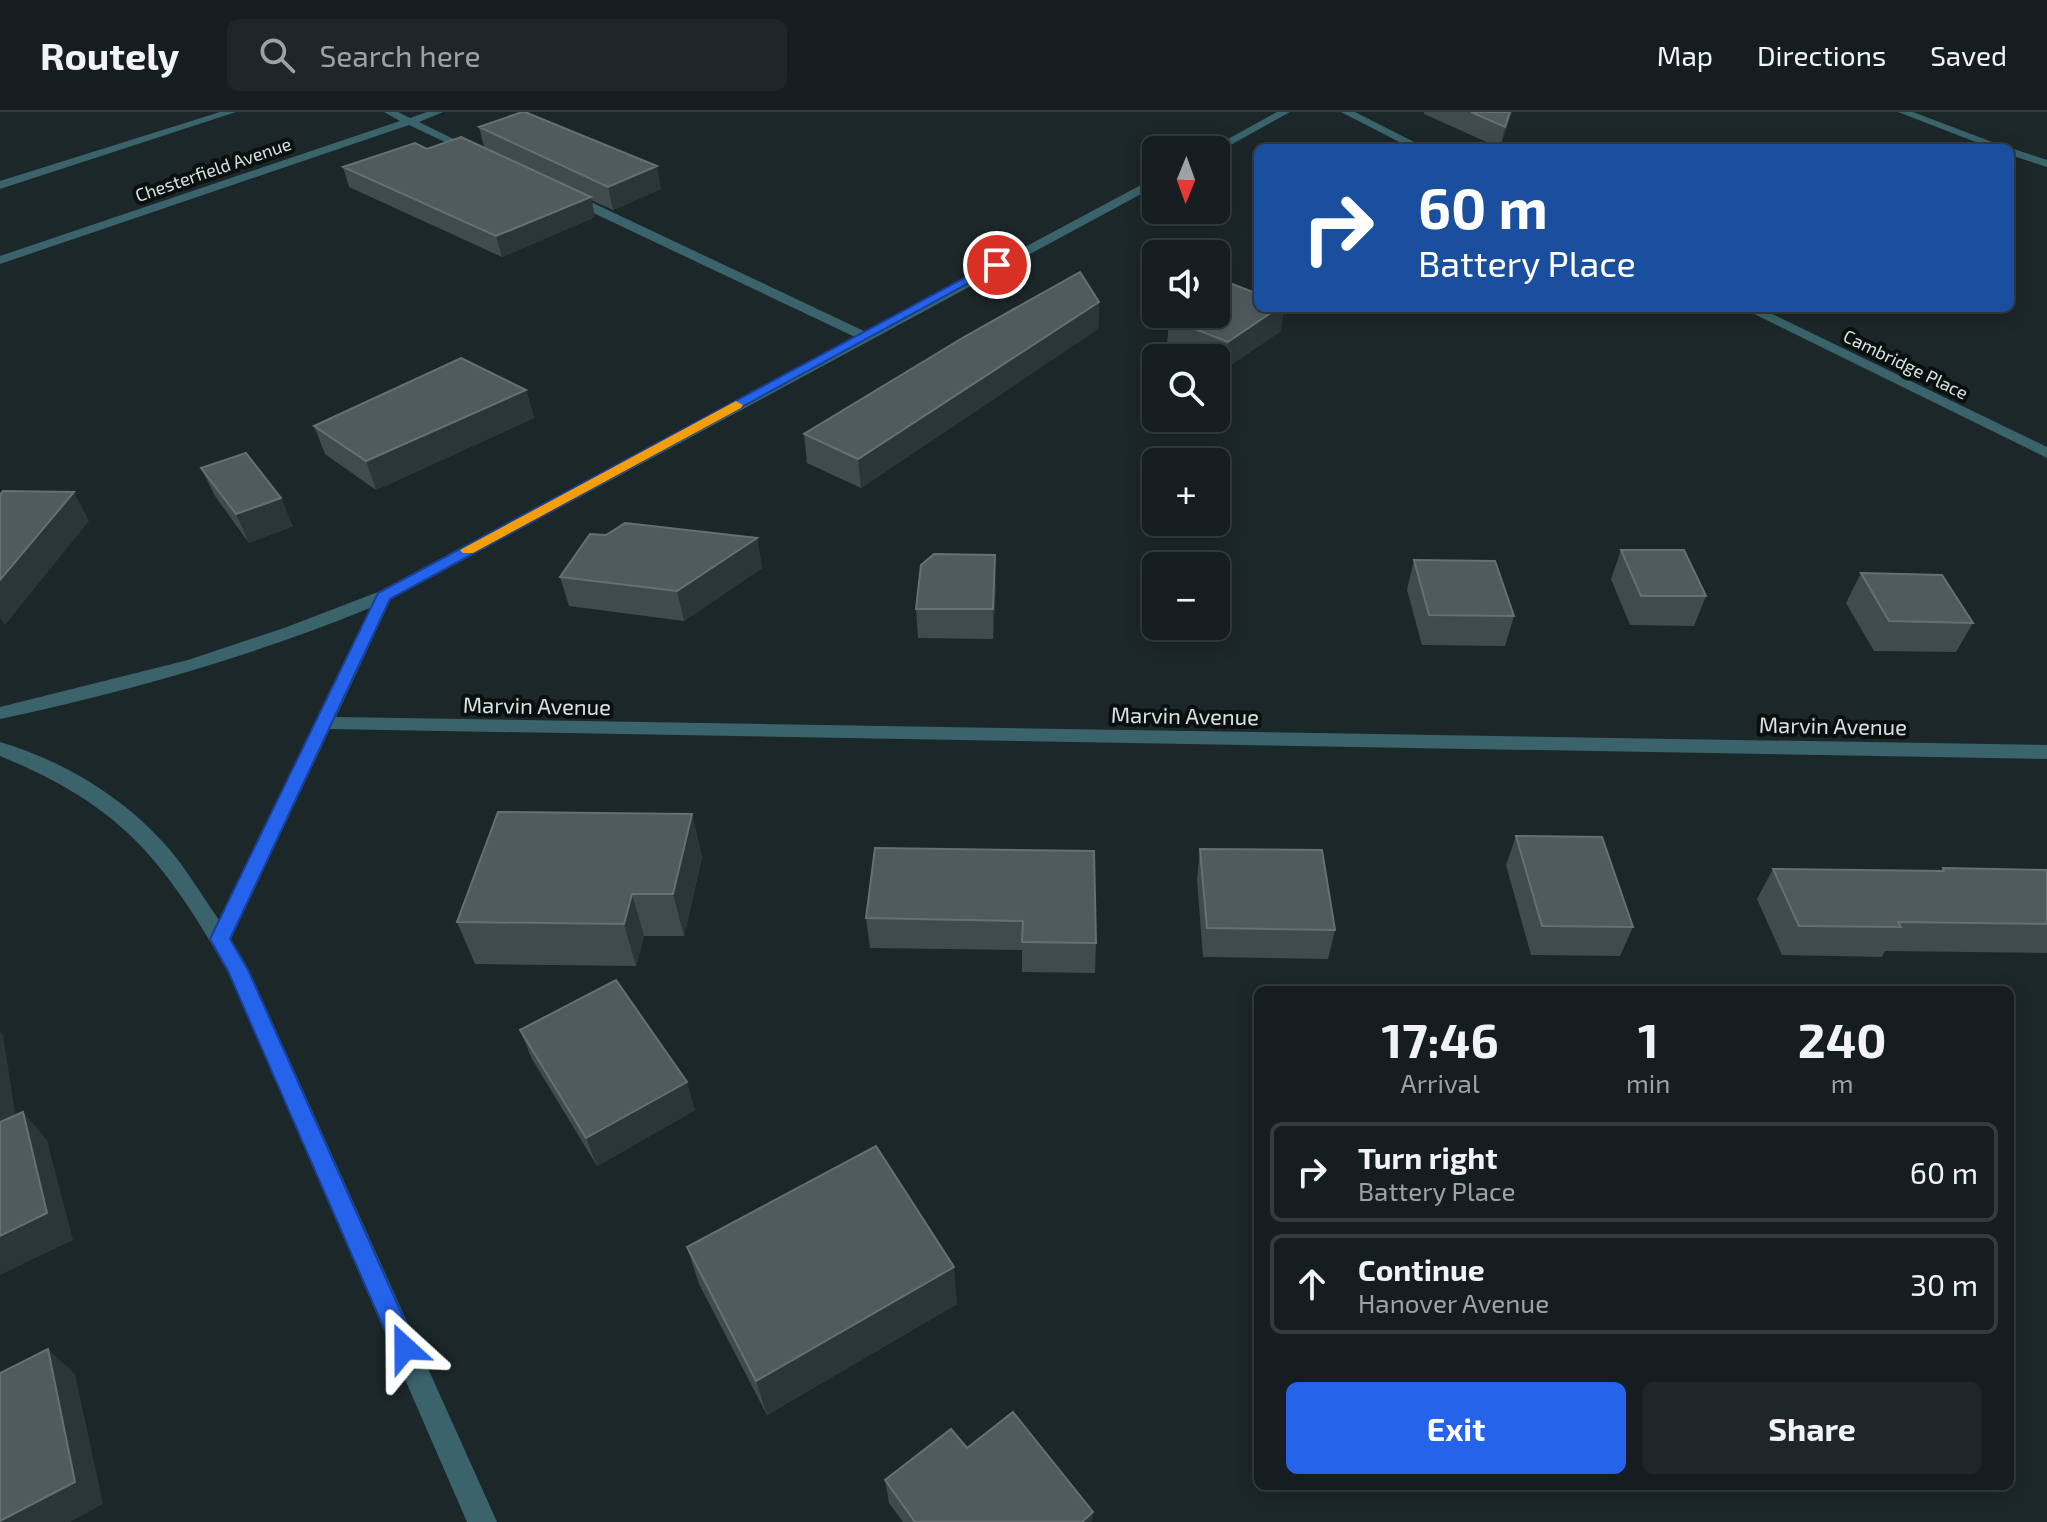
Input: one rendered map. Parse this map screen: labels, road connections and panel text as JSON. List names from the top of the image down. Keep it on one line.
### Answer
{"streets":{"street":["Chesterfield Avenue","Cambridge Place","Marvin Avenue"]},"north":"bottom","page":{"header":"Routely","search":"Search here","nav":["Map","Directions","Saved"],"map_buttons":["+","−"],"turn":["60 m","Battery Place"],"eta":["17:46","Arrival","1","min","240","m"],"list":[{"name":"Turn right","note":"Battery Place","value":"60 m"},{"name":"Continue","note":"Hanover Avenue","value":"30 m"}],"buttons":["Exit","Share"]}}
